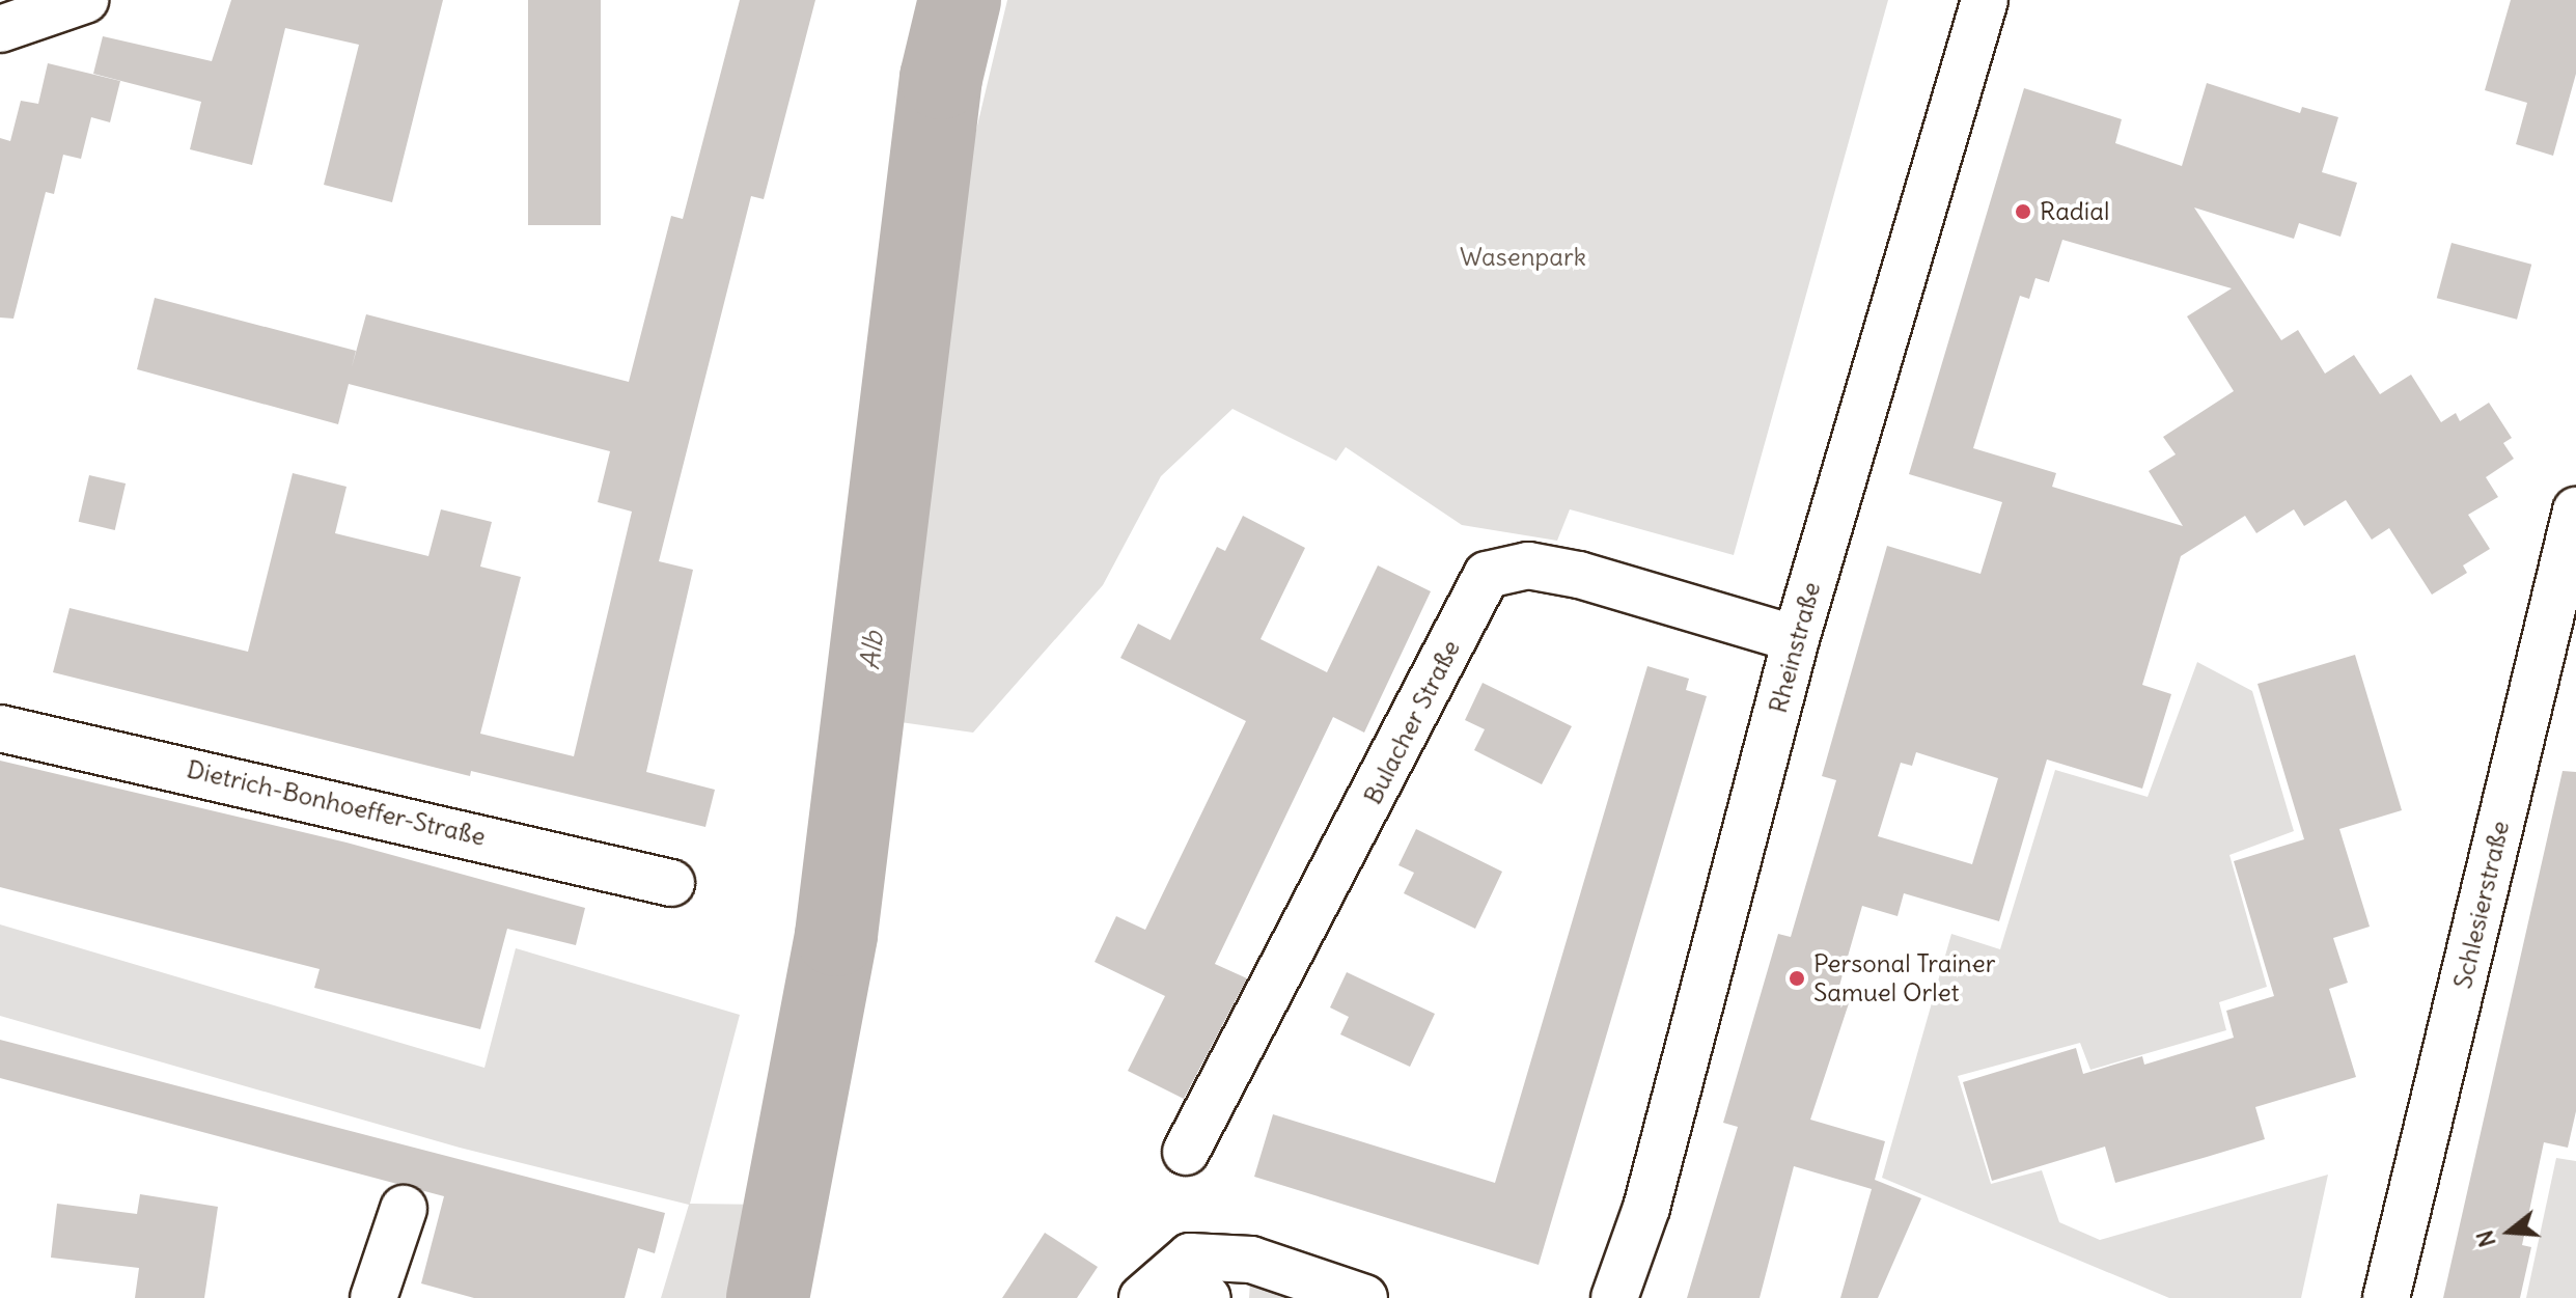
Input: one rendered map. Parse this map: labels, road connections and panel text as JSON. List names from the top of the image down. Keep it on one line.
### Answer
{"streets":{"street":["Rheinstraße","Bulacher Straße","Dietrich-Bonhoeffer-Straße","Schlesierstraße"]},"crossings":[["Rheinstraße","Bulacher Straße"]],"water":["Alb"],"parks":["Wasenpark"],"places":["Radial","Personal Trainer Samuel Orlet"],"north":"left"}
